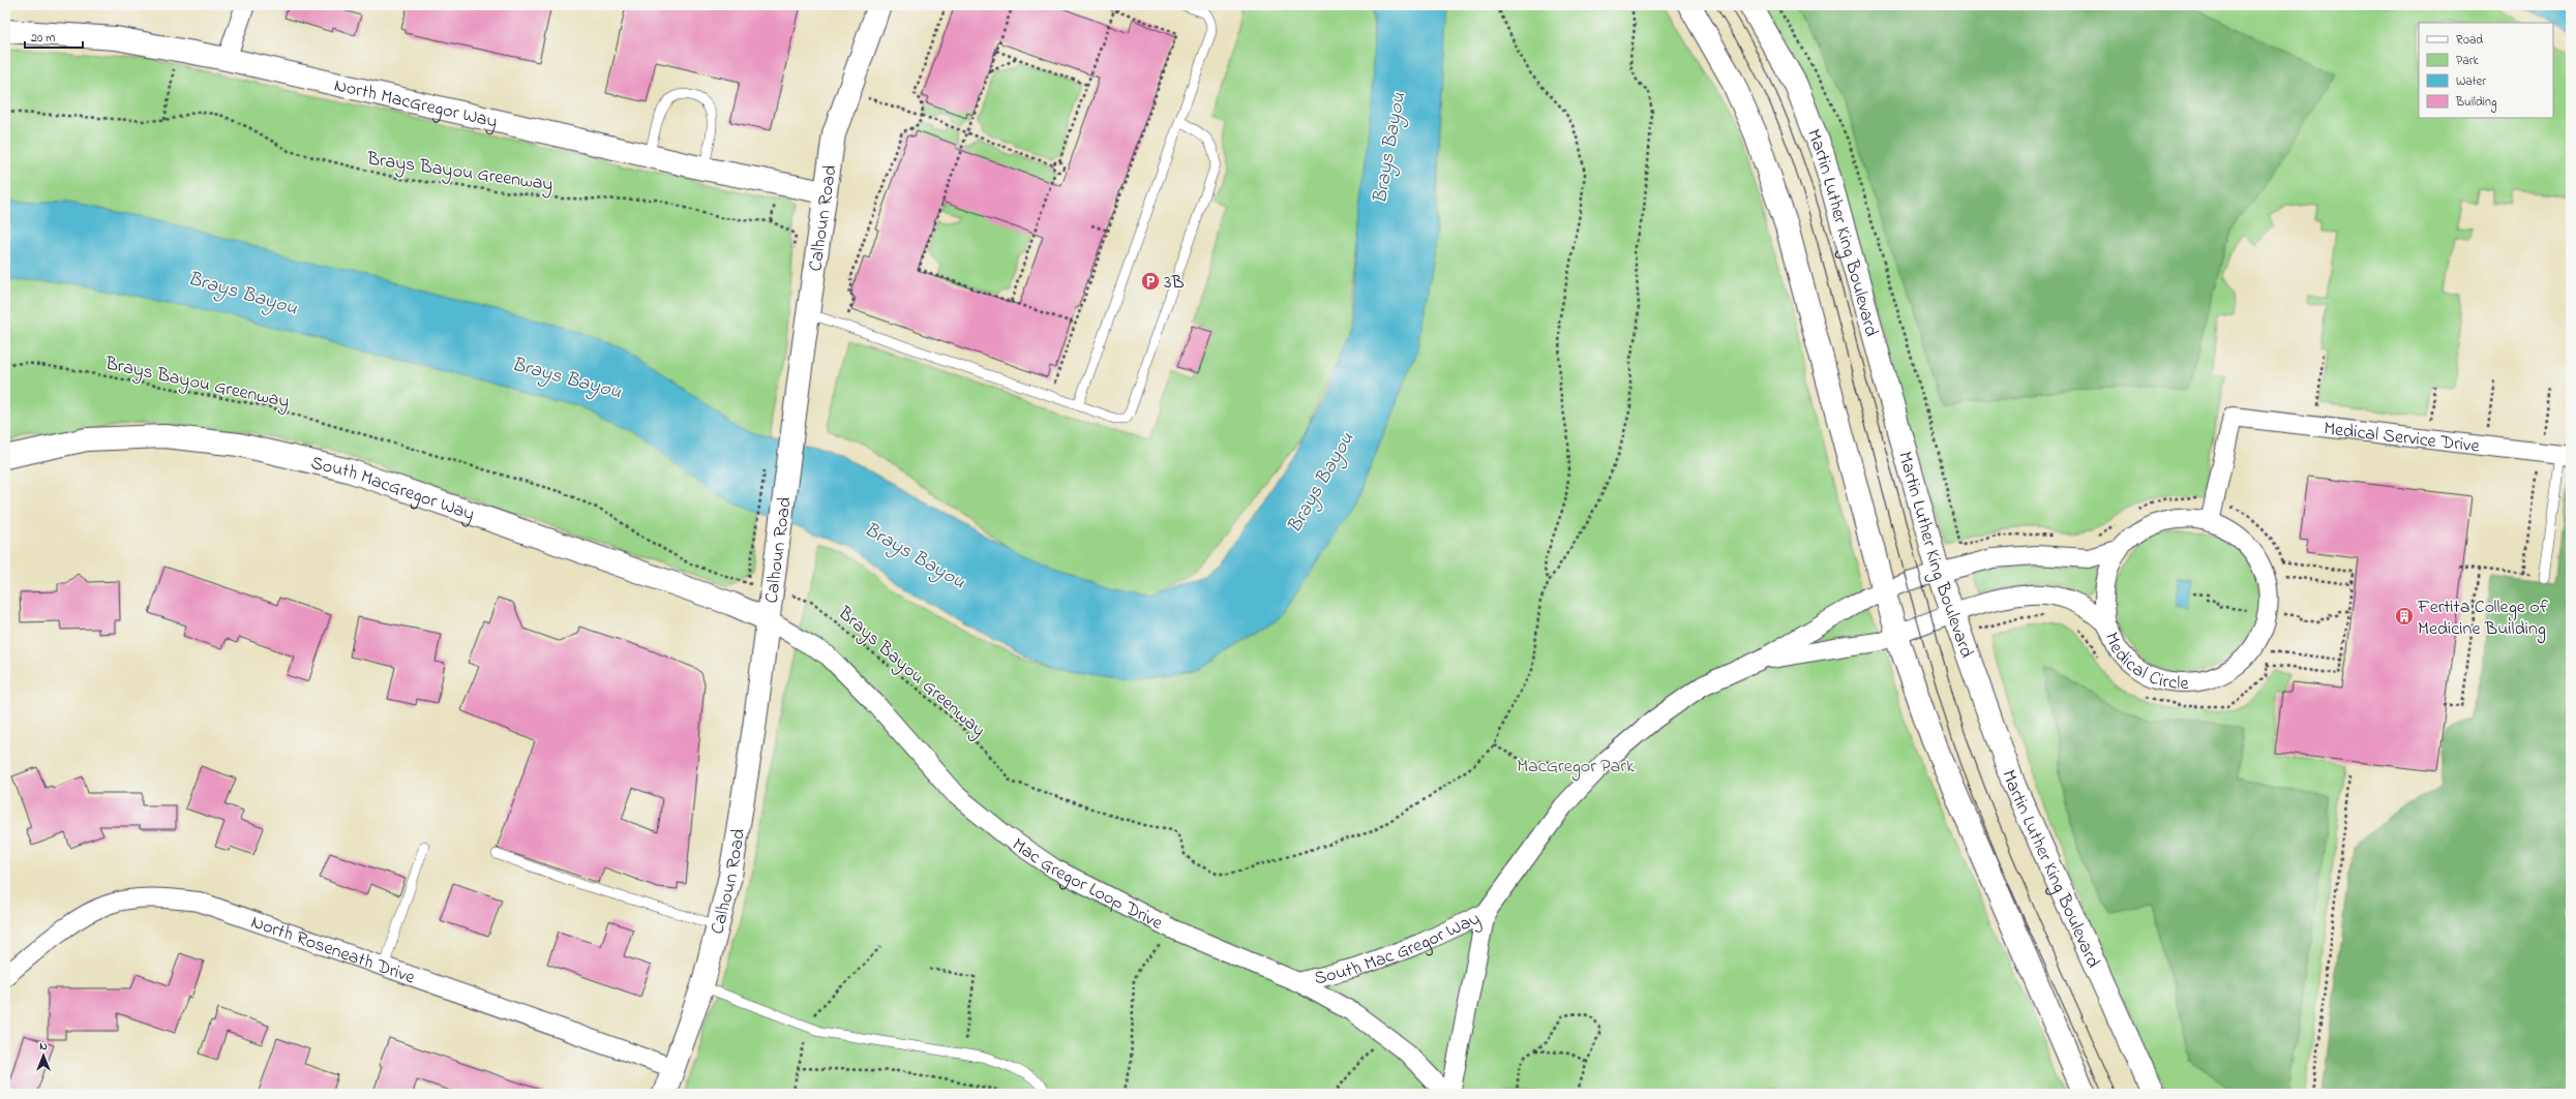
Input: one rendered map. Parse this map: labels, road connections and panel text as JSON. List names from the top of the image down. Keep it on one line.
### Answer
{"streets":{"street":["North MacGregor Way","Calhoun Road","Martin Luther King Boulevard","Medical Service Drive","South MacGregor Way","Medical Circle","Mac Gregor Loop Drive","South Mac Gregor Way","North Roseneath Drive"],"path":["Brays Bayou Greenway"]},"crossings":[["North MacGregor Way","Calhoun Road"],["Brays Bayou Greenway","Calhoun Road"],["Calhoun Road","South MacGregor Way"],["Calhoun Road","Mac Gregor Loop Drive"],["Calhoun Road","North Roseneath Drive"],["Martin Luther King Boulevard","Medical Circle"],["Martin Luther King Boulevard","South Mac Gregor Way"],["Medical Service Drive","Medical Circle"],["South MacGregor Way","Mac Gregor Loop Drive"],["Medical Circle","South Mac Gregor Way"],["Mac Gregor Loop Drive","South Mac Gregor Way"]],"water":["Brays Bayou"],"parks":["MacGregor Park"],"places":{"parking":["3B"],"building":["Fertita College of Medicine Building"]},"legend":["Road","Park","Water","Building"],"scale_bar":"20 m","north":"top"}
